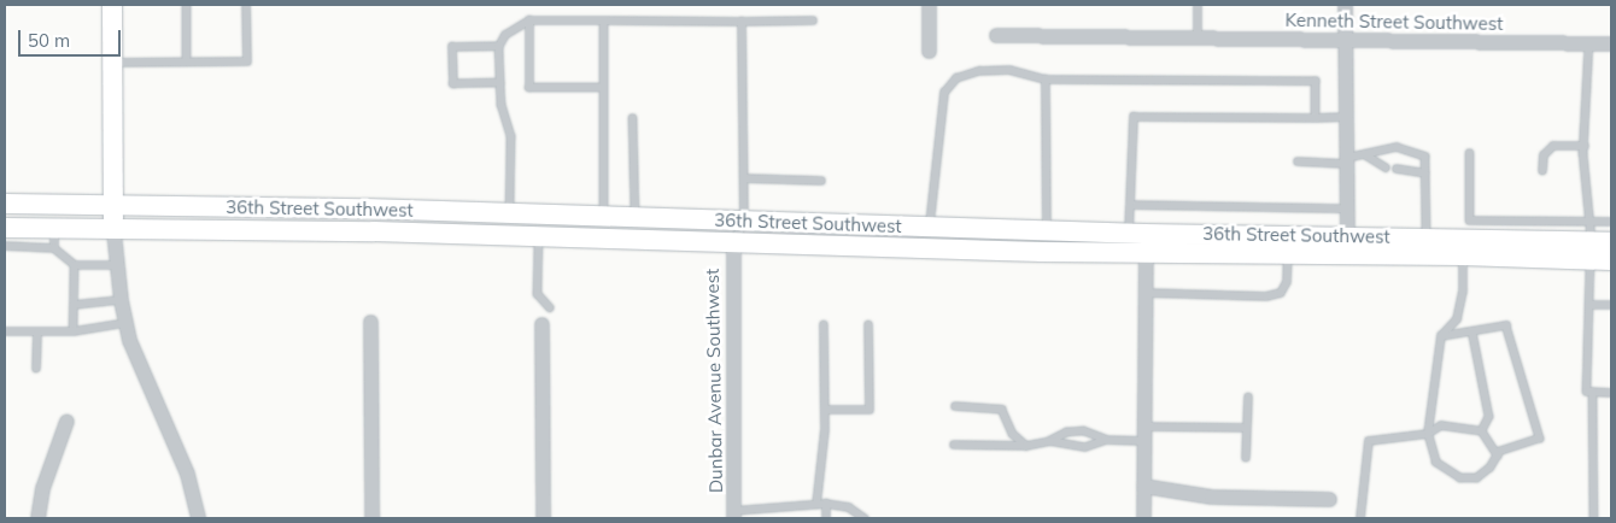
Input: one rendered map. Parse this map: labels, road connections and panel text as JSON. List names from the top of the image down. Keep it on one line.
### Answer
{"streets":{"street":["Kenneth Street Southwest","36th Street Southwest","Dunbar Avenue Southwest"]},"crossings":[["36th Street Southwest","Dunbar Avenue Southwest"]],"scale_bar":"50 m"}
